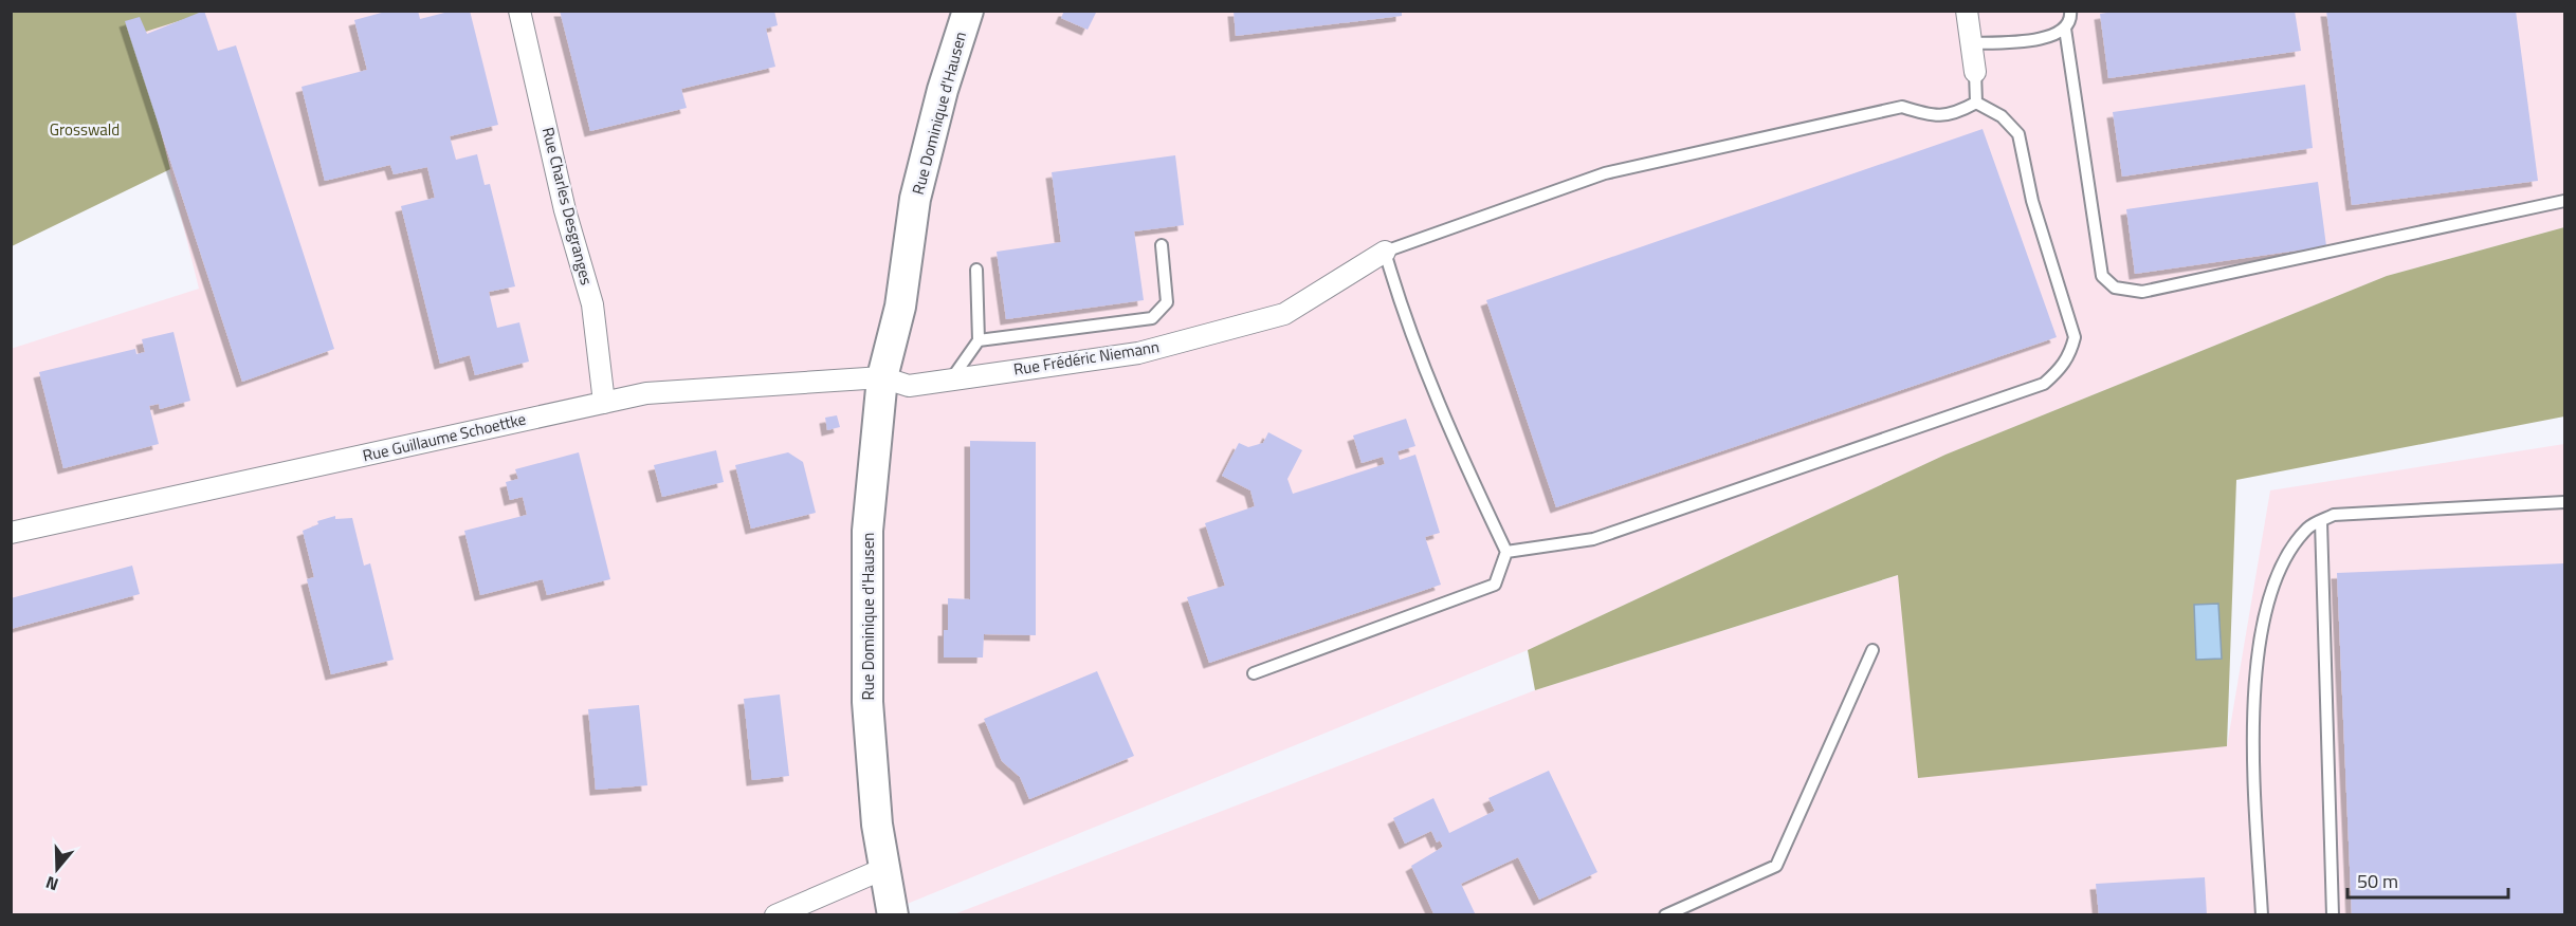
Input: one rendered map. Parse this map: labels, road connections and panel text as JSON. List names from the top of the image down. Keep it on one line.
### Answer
{"streets":{"street":["Rue Dominique d'Hausen","Rue Charles Desgranges","Rue Frédéric Niemann","Rue Guillaume Schoettke"]},"crossings":[["Rue Dominique d'Hausen","Rue Frédéric Niemann"],["Rue Dominique d'Hausen","Rue Guillaume Schoettke"],["Rue Charles Desgranges","Rue Guillaume Schoettke"],["Rue Frédéric Niemann","Rue Guillaume Schoettke"]],"parks":["Grosswald"],"scale_bar":"50 m","north":"bottom"}
